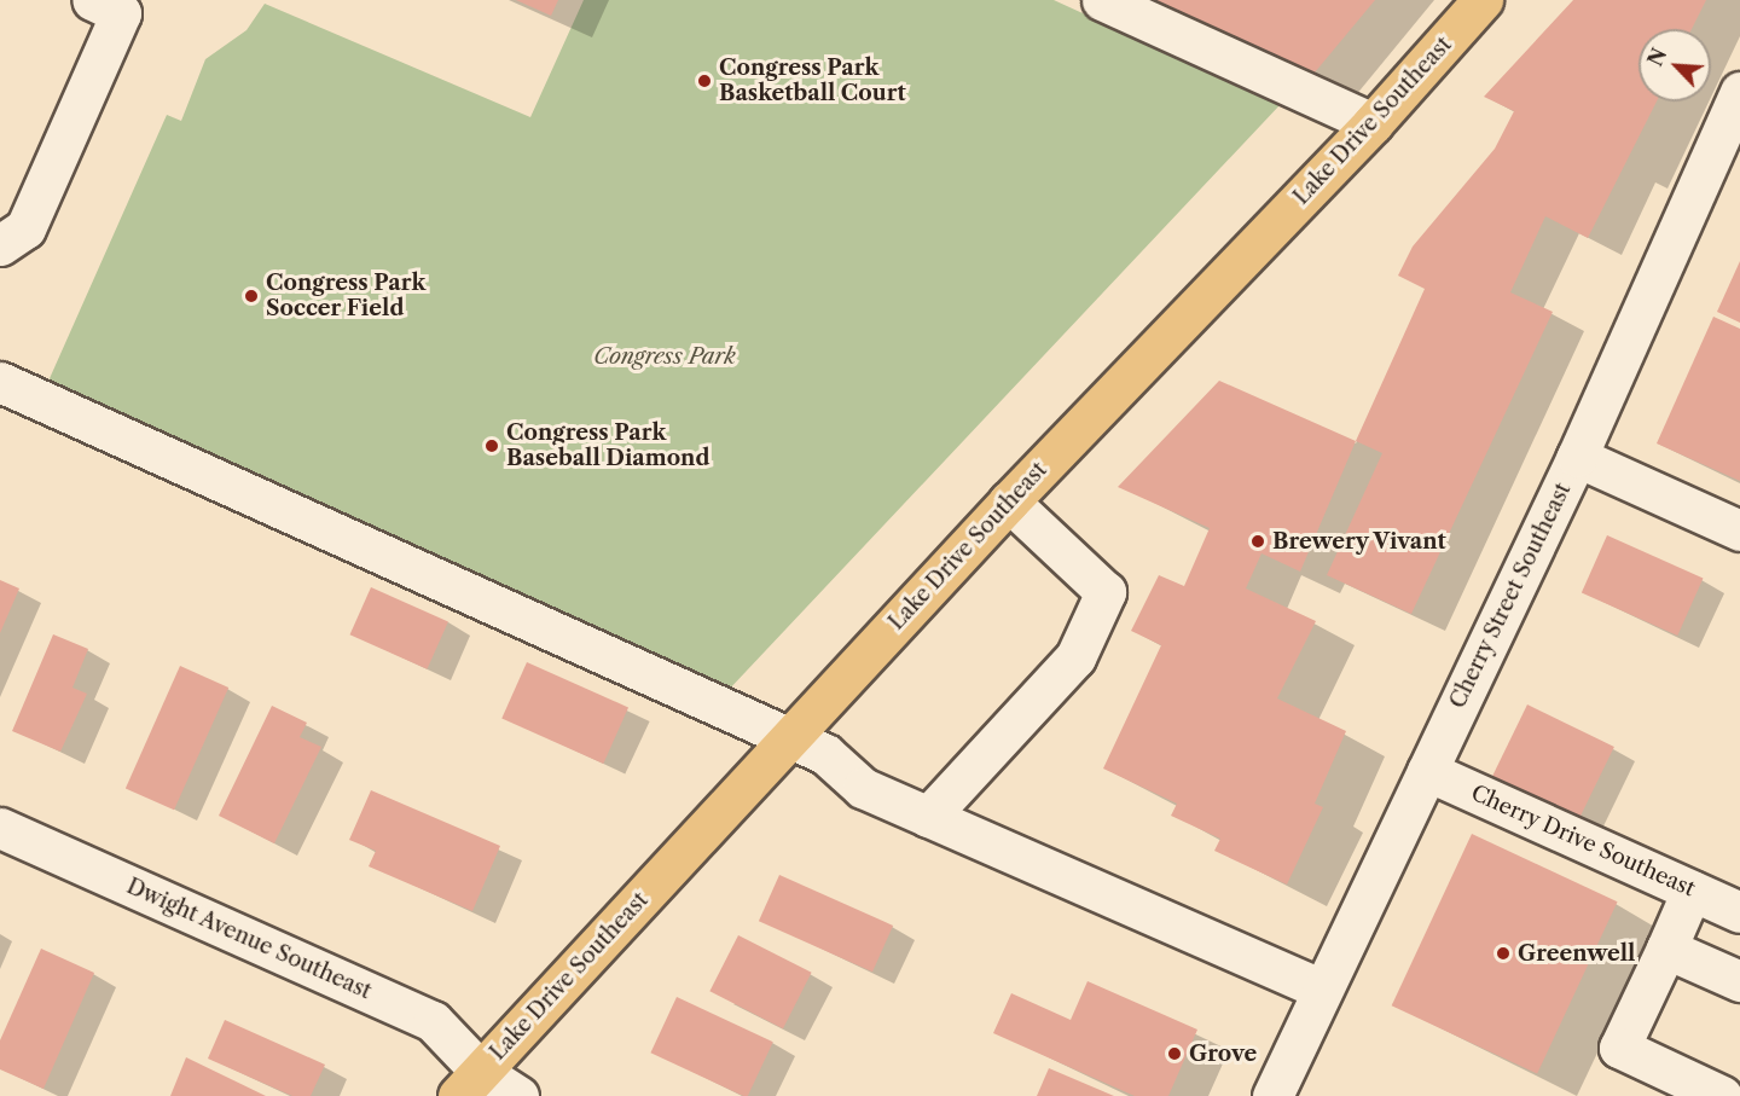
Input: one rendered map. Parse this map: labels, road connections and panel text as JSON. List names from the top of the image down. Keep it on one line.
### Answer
{"streets":{"main road":["Lake Drive Southeast"],"street":["Cherry Street Southeast","Cherry Drive Southeast","Dwight Avenue Southeast"]},"crossings":[["Lake Drive Southeast","Dwight Avenue Southeast"],["Cherry Street Southeast","Cherry Drive Southeast"]],"parks":["Congress Park"],"places":["Congress Park Basketball Court","Congress Park Soccer Field","Congress Park Baseball Diamond","Brewery Vivant","Greenwell","Grove"],"north":"top left"}
